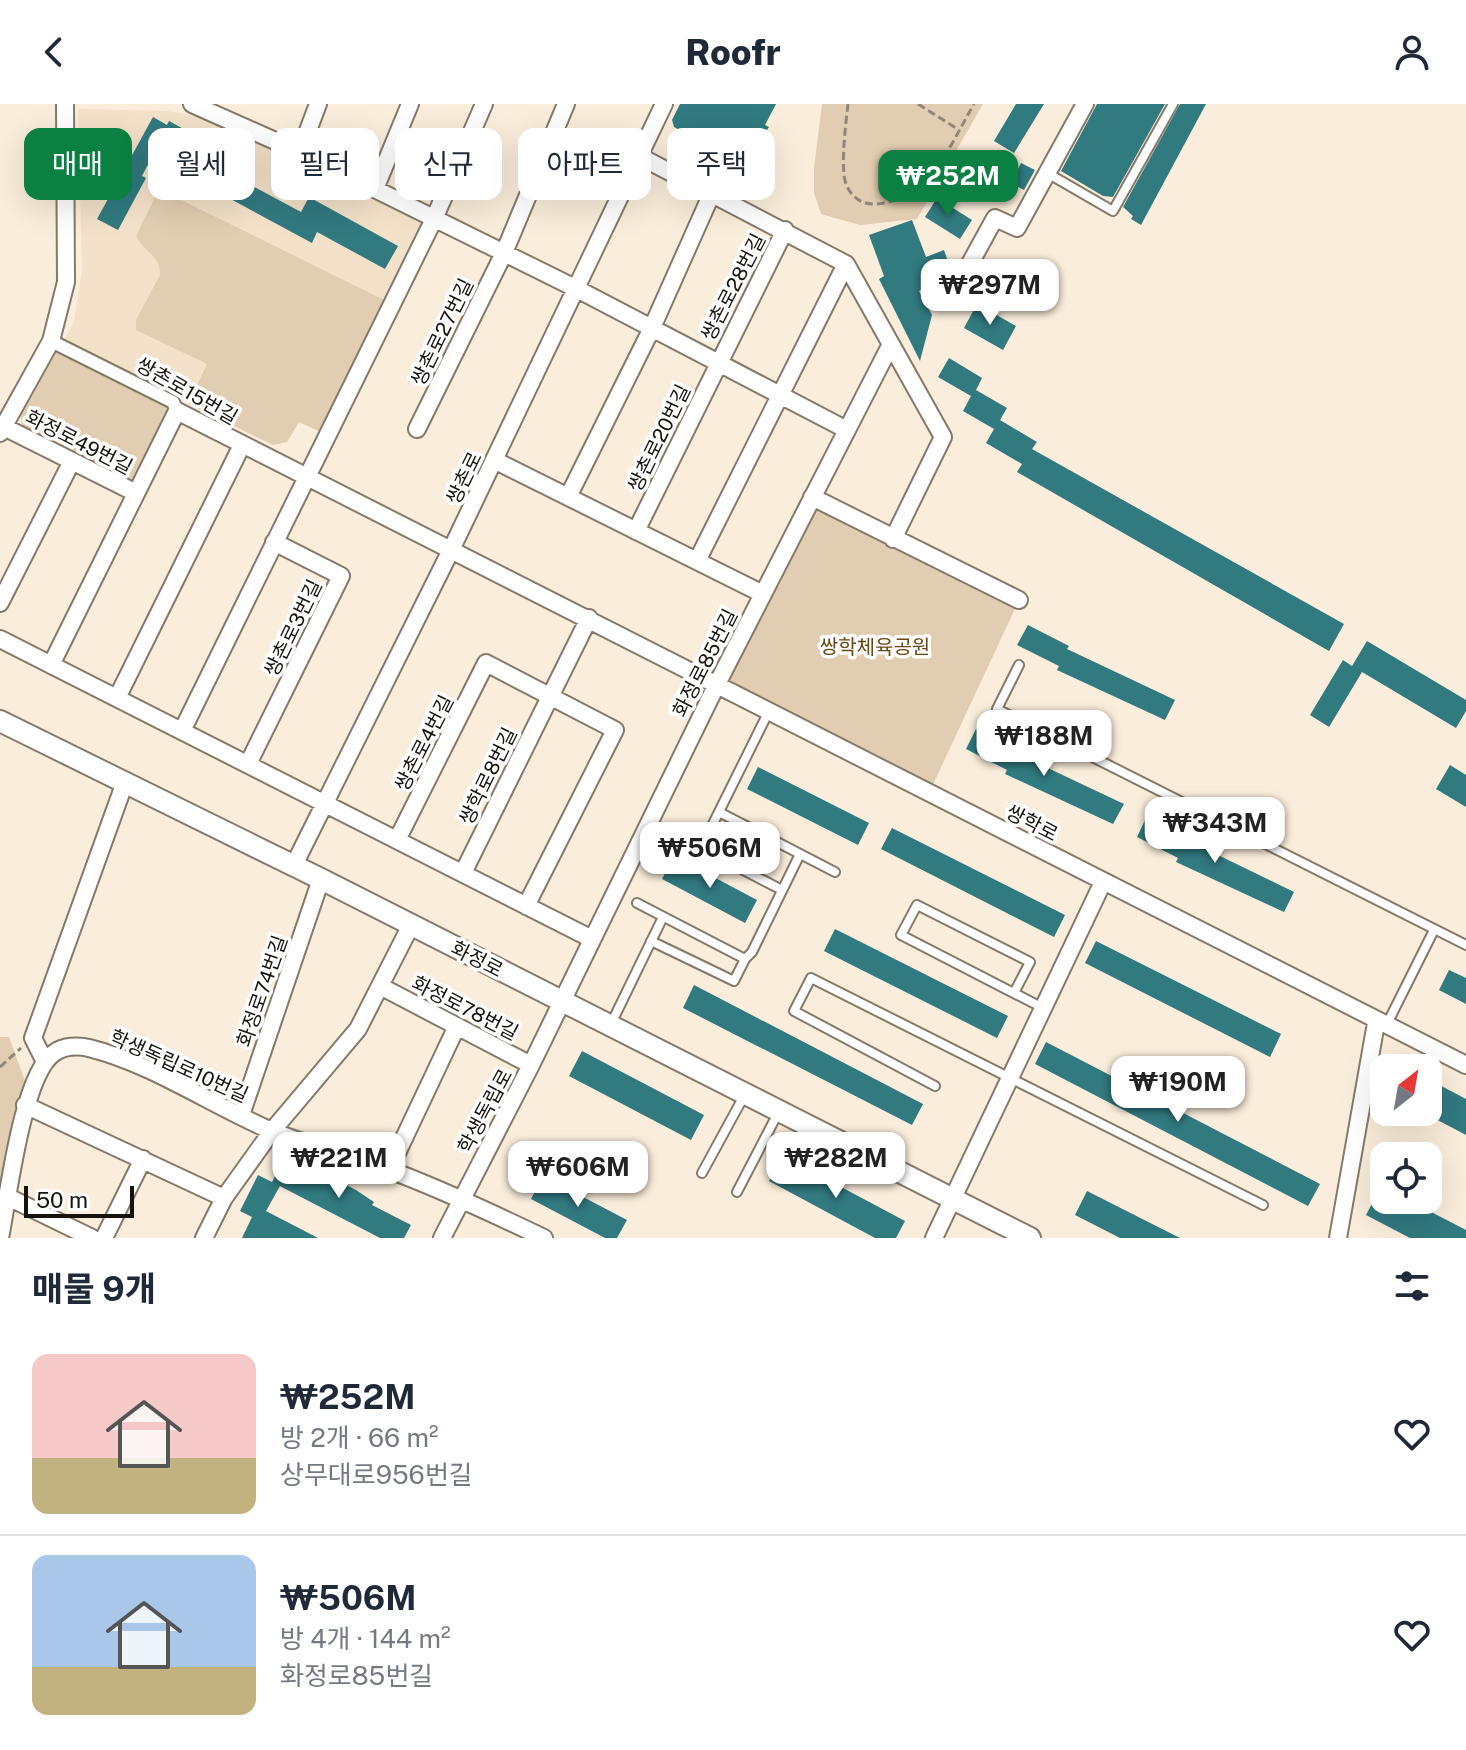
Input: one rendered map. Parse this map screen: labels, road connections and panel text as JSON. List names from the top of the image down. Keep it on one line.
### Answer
{"streets":{"street":["쌍촌로28번길","쌍촌로27번길","쌍촌로15번길","쌍촌로20번길","화정로49번길","쌍촌로","쌍촌로3번길","화정로85번길","쌍촌로4번길","쌍학로8번길","쌍학로","화정로","화정로74번길","화정로78번길","학생독립로10번길","학생독립로"]},"crossings":[["쌍촌로28번길","쌍촌로20번길"],["쌍촌로28번길","쌍촌로"],["쌍촌로28번길","화정로85번길"],["쌍촌로15번길","화정로49번길"],["쌍촌로15번길","쌍촌로"],["쌍촌로15번길","쌍학로"],["쌍촌로","쌍학로"],["쌍촌로","화정로"],["화정로85번길","쌍학로"],["화정로85번길","화정로"],["화정로85번길","학생독립로"],["쌍촌로4번길","쌍학로8번길"],["쌍학로8번길","쌍학로"],["화정로","화정로74번길"],["화정로","화정로78번길"],["화정로","학생독립로"],["화정로74번길","학생독립로10번길"],["화정로78번길","학생독립로10번길"],["화정로78번길","학생독립로"],["학생독립로10번길","학생독립로"]],"parks":["쌍학체육공원"],"scale_bar":"50 m","north":"top right","page":{"header":"Roofr","chip":["매매","월세","필터","신규","아파트","주택"],"price":["₩252M","₩297M","₩188M","₩343M","₩506M","₩190M","₩221M","₩282M","₩606M"],"scale":"50 m","heading":"매물 9개","list":[{"name":"₩252M","note":"방 2개 · 66 m² · 상무대로956번길"},{"name":"₩506M","note":"방 4개 · 144 m² · 화정로85번길"}]}}
